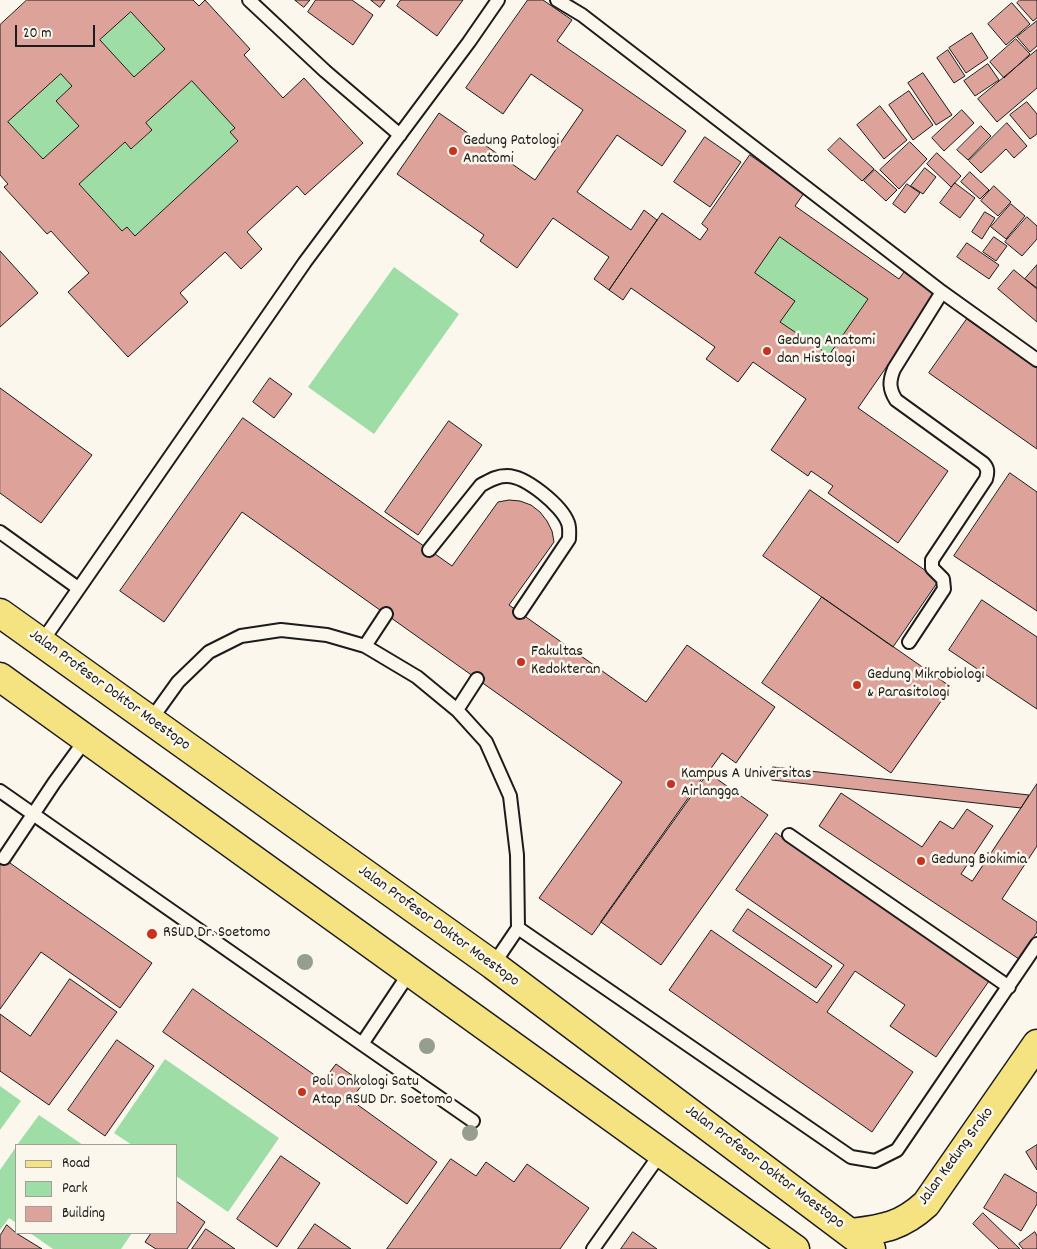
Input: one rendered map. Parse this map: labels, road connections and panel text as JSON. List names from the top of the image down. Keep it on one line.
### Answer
{"streets":{"main road":["Jalan Profesor Doktor Moestopo","Jalan Kedung Sroko"]},"crossings":[["Jalan Profesor Doktor Moestopo","Jalan Kedung Sroko"]],"places":["Gedung Patologi Anatomi","Gedung Anatomi dan Histologi","Fakultas Kedokteran","Gedung Mikrobiologi & Parasitologi","Kampus A Universitas Airlangga","Gedung Biokimia","RSUD Dr. Soetomo","Poli Onkologi Satu Atap RSUD Dr. Soetomo"],"legend":["Road","Park","Building"],"scale_bar":"20 m"}
